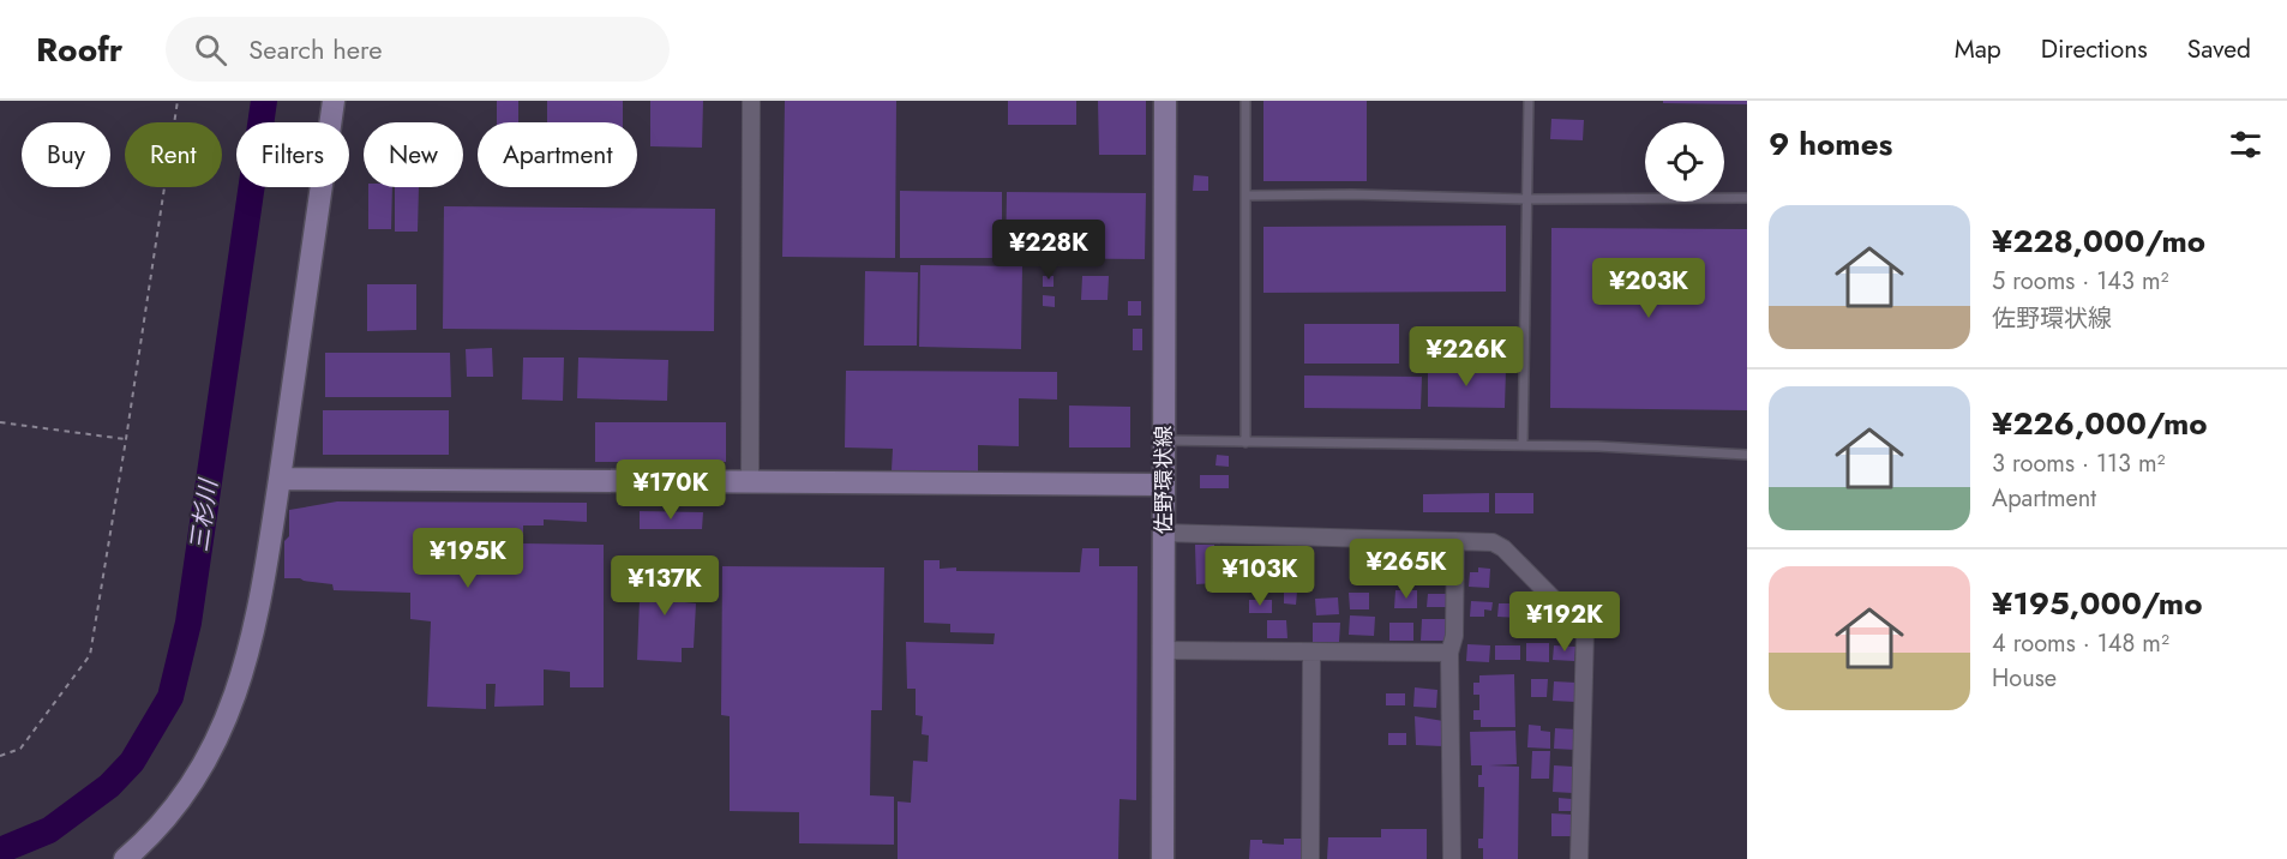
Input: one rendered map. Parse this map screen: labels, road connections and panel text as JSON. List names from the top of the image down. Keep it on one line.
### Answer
{"streets":{"street":["佐野環状線"]},"water":["三杉川"],"page":{"header":"Roofr","search":"Search here","nav":["Map","Directions","Saved"],"heading":"9 homes","chip":["Buy","Rent","Filters","New","Apartment"],"list":[{"name":"¥228,000/mo","note":"5 rooms · 143 m² · 佐野環状線"},{"name":"¥226,000/mo","note":"3 rooms · 113 m² · Apartment"},{"name":"¥195,000/mo","note":"4 rooms · 148 m² · House"}],"price":["¥228K","¥203K","¥226K","¥170K","¥195K","¥265K","¥103K","¥137K","¥192K"]}}
